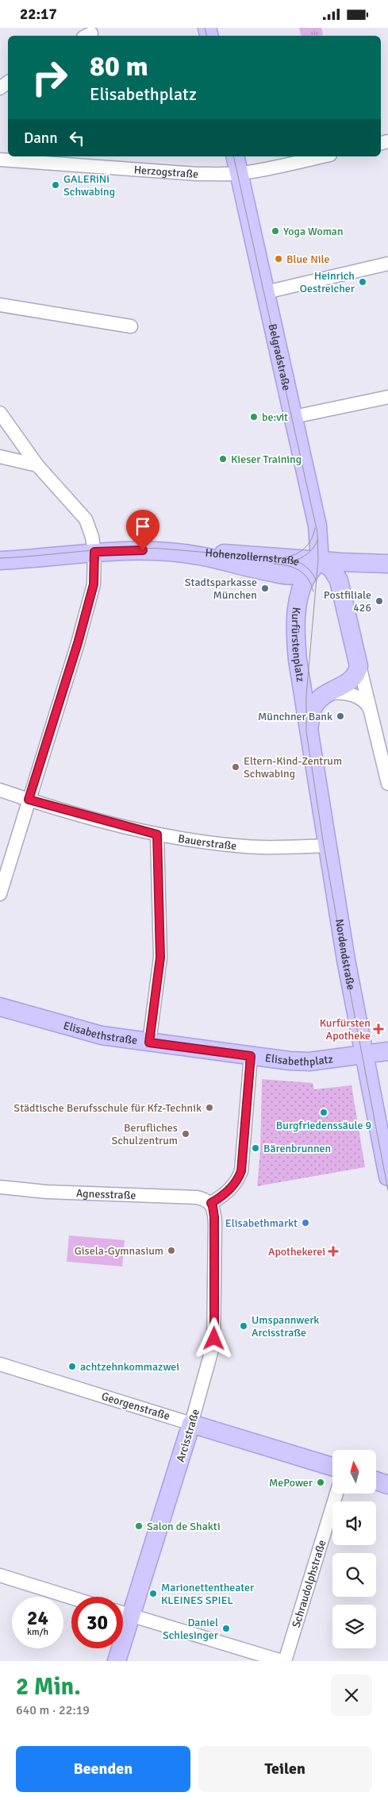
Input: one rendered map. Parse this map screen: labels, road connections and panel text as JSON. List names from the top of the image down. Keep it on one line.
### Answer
{"streets":{"main road":["Belgradstraße","Hohenzollernstraße","Kurfürstenplatz","Nordendstraße","Elisabethstraße","Elisabethplatz","Georgenstraße","Arcisstraße"],"street":["Herzogstraße","Bauerstraße","Agnesstraße","Schraudolphstraße"]},"crossings":[["Herzogstraße","Belgradstraße"],["Belgradstraße","Hohenzollernstraße"],["Belgradstraße","Kurfürstenplatz"],["Hohenzollernstraße","Kurfürstenplatz"],["Kurfürstenplatz","Nordendstraße"],["Bauerstraße","Nordendstraße"],["Nordendstraße","Elisabethplatz"],["Elisabethstraße","Elisabethplatz"],["Elisabethplatz","Agnesstraße"],["Elisabethplatz","Arcisstraße"],["Agnesstraße","Arcisstraße"],["Georgenstraße","Arcisstraße"]],"places":{"other":["GALERiNi Schwabing","Yoga Woman","Blue Nile","Heinrich Oestreicher","be:vit","Kieser Training","Stadtsparkasse München","Postfiliale 426","Münchner Bank","Eltern-Kind-Zentrum Schwabing","Städtische Berufsschule für Kfz-Technik","Burgfriedenssäule 9","Berufliches Schulzentrum","Bärenbrunnen","Elisabethmarkt","Gisela-Gymnasium","Umspannwerk Arcisstraße","achtzehnkommazwei","MePower","Salon de Shakti","Marionettentheater KLEINES SPIEL","Daniel Schlesinger"],"health":["Kurfürsten Apotheke","Apothekerei"]},"north":"top","page":{"status":"22:17","turn":["80 m","Elisabethplatz"],"then":"Dann","speed":"24 km/h","limit":"30","heading":["2 Min.","640 m · 22:19"],"buttons":["Beenden","Teilen"]}}
